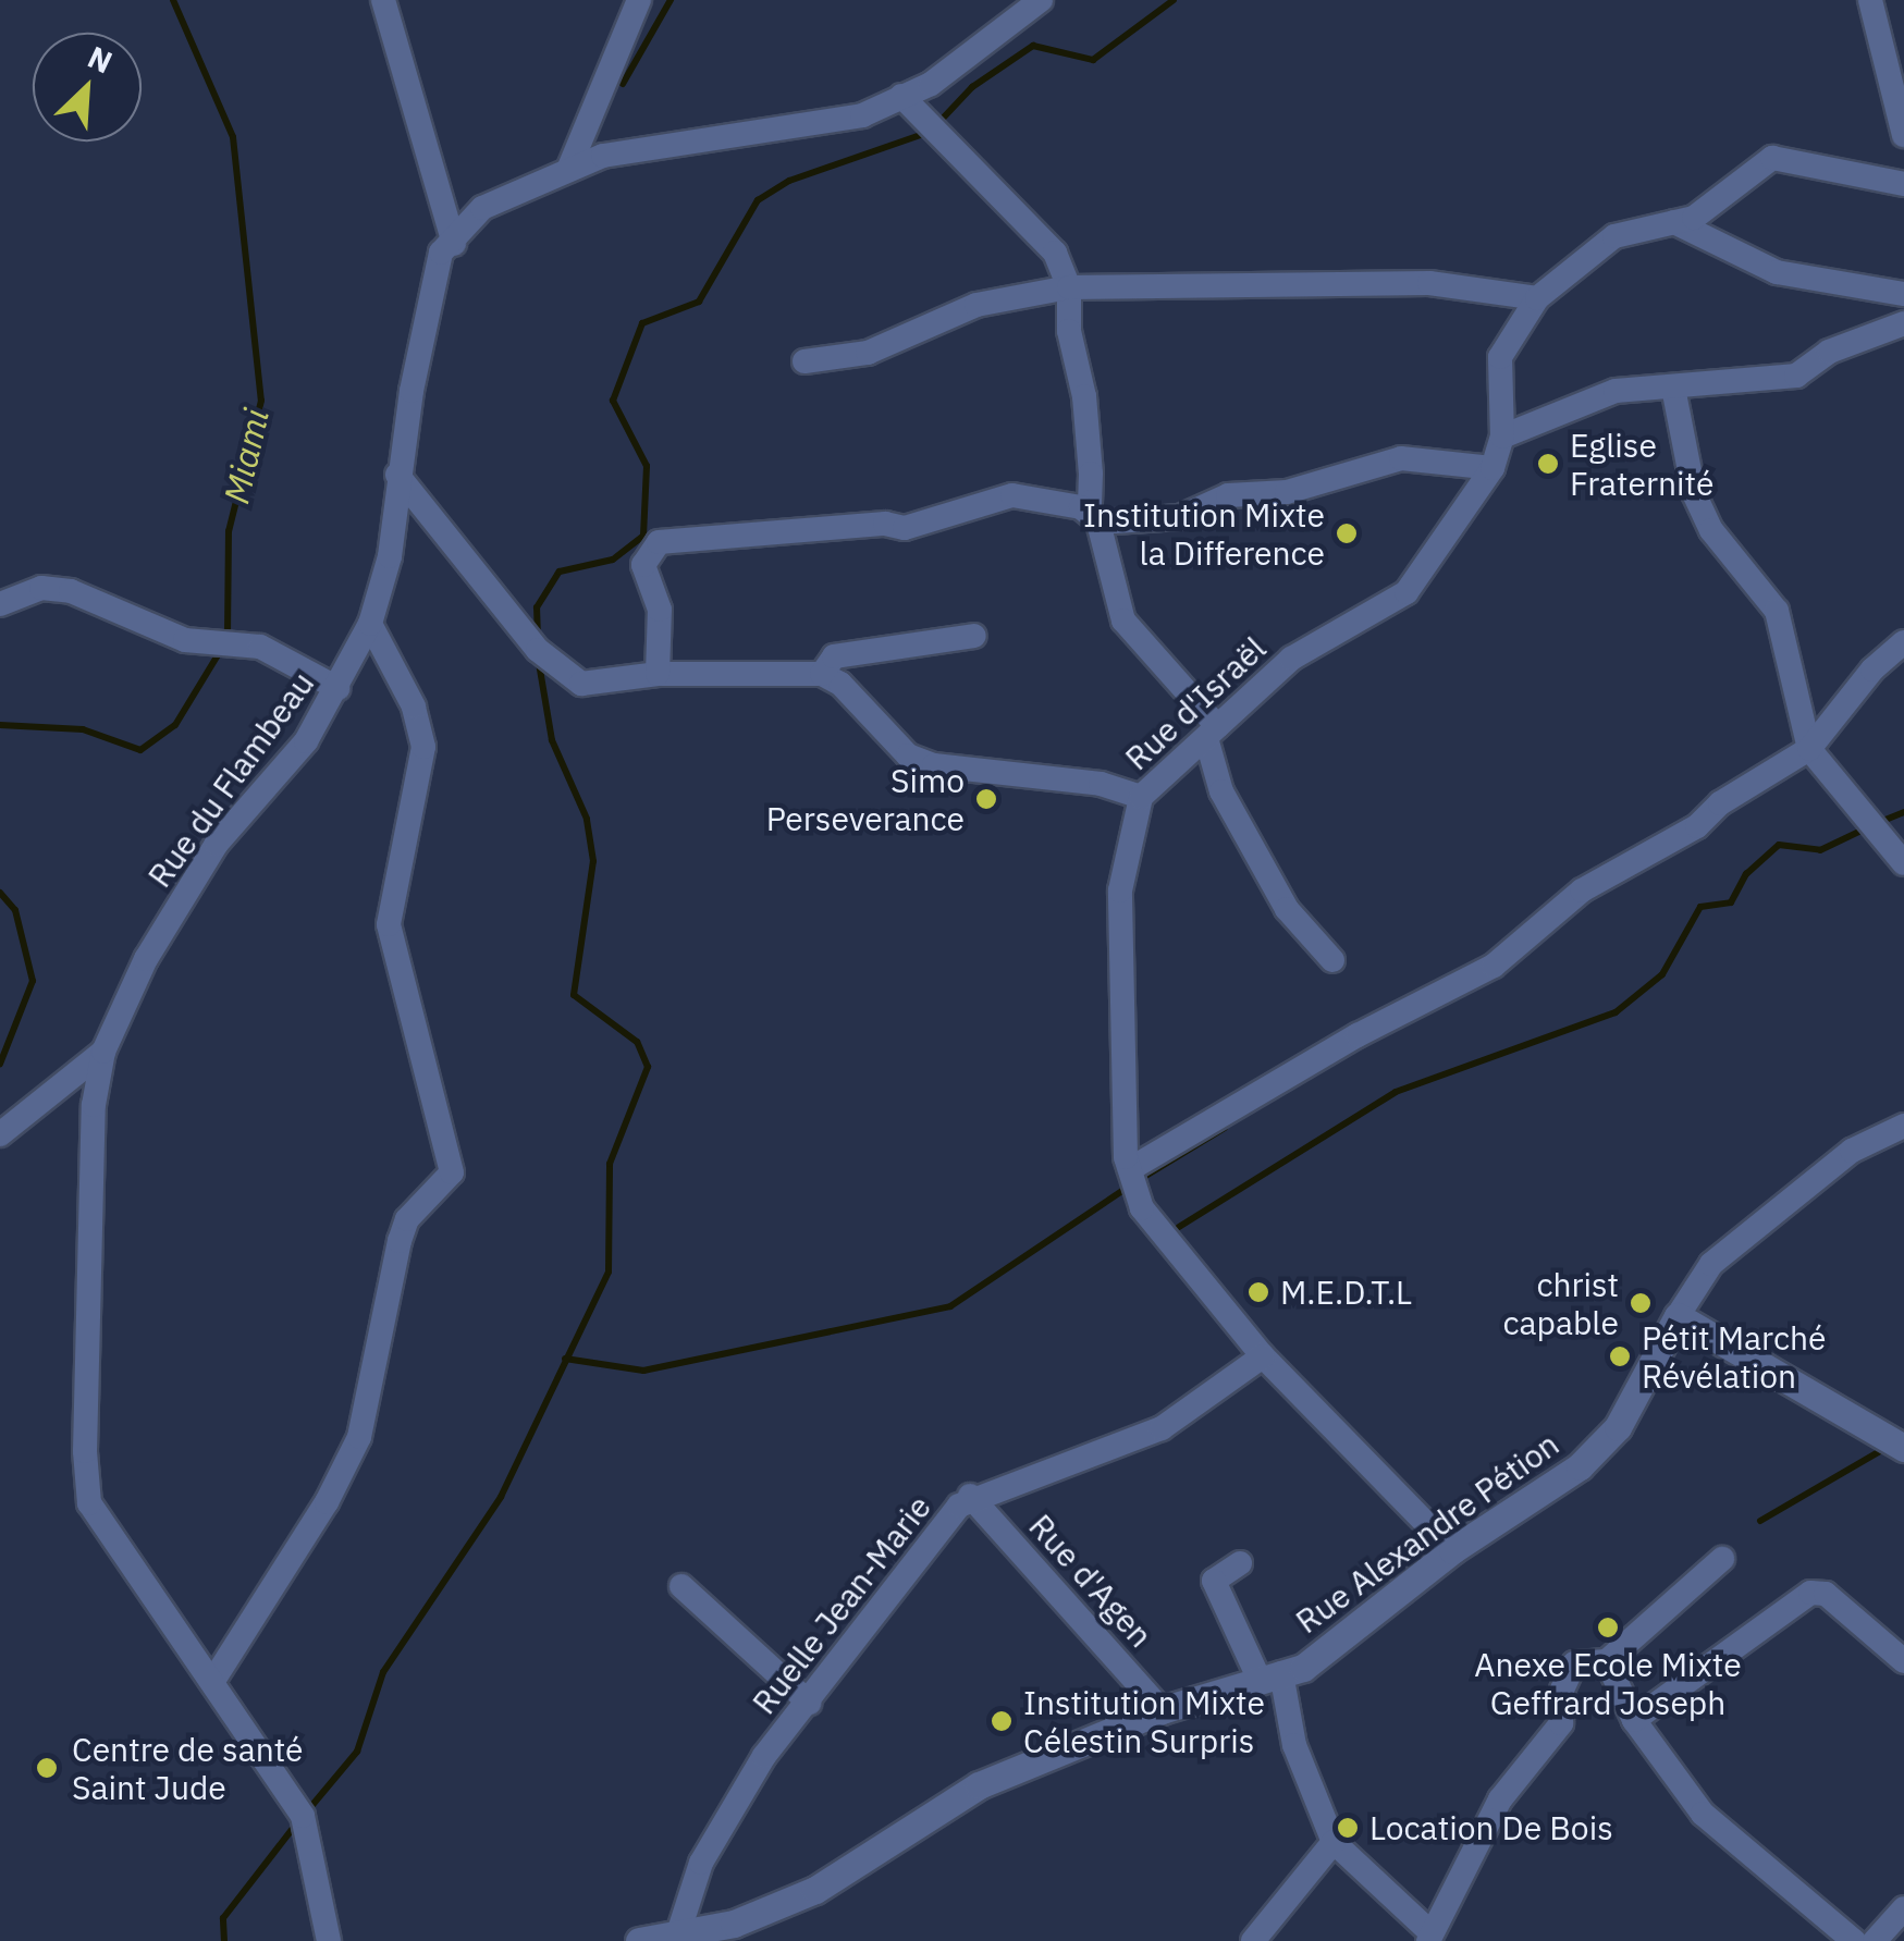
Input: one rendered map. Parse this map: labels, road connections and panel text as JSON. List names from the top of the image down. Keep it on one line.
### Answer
{"streets":{"street":["Rue d'Israël","Rue du Flambeau","Rue Alexandre Pétion","Rue d'Agen","Ruelle Jean-Marie"]},"crossings":[["Rue d'Israël","Rue Alexandre Pétion"],["Rue d'Israël","Ruelle Jean-Marie"],["Rue Alexandre Pétion","Rue d'Agen"],["Rue Alexandre Pétion","Ruelle Jean-Marie"],["Rue d'Agen","Ruelle Jean-Marie"]],"water":["Miami"],"places":["Eglise Fraternité","Institution Mixte la Difference","Simo Perseverance","M.E.D.T.L","christ capable","Pétit Marché Révélation","Anexe Ecole Mixte Geffrard Joseph","Institution Mixte Célestin Surpris","Centre de santé Saint Jude","Location De Bois"],"north":"top right"}
